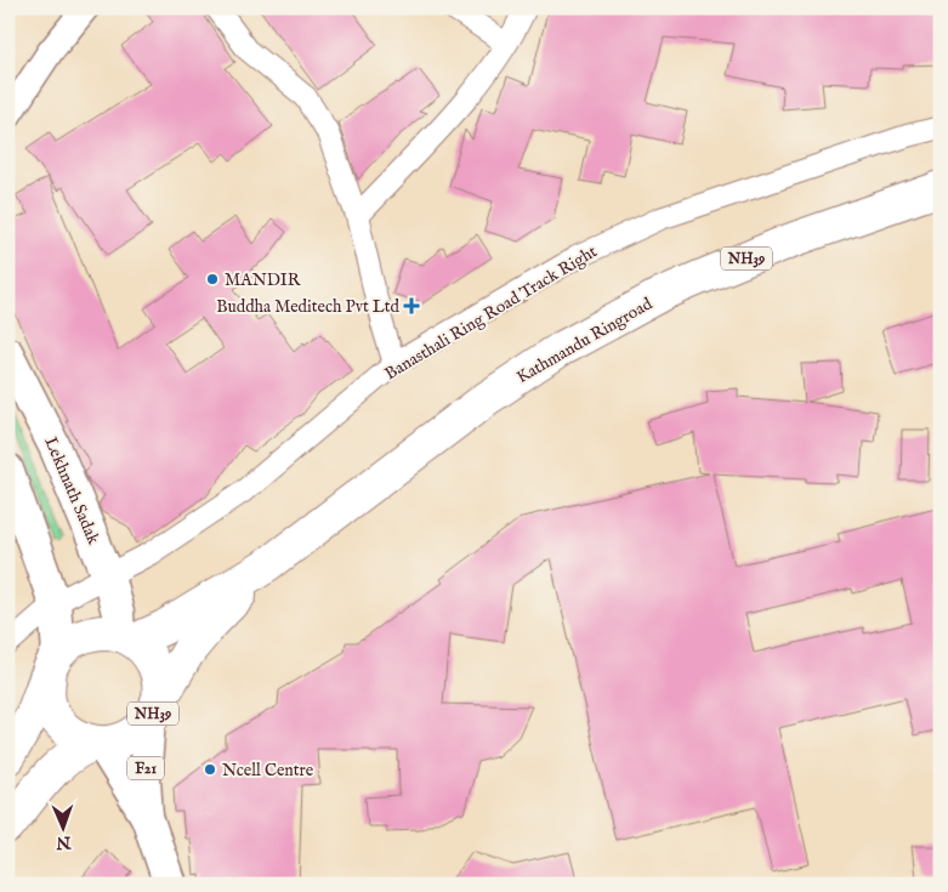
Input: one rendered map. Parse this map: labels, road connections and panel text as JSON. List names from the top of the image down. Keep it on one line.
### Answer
{"streets":{"highway":["NH39","Kathmandu Ringroad"],"main road":["Lekhnath Sadak","F21"],"street":["Banasthali Ring Road Track Right"]},"crossings":[["NH39","Kathmandu Ringroad"],["NH39","Lekhnath Sadak"],["NH39","F21"],["Banasthali Ring Road Track Right","Lekhnath Sadak"],["Kathmandu Ringroad","Lekhnath Sadak"],["Kathmandu Ringroad","F21"],["Lekhnath Sadak","F21"]],"places":{"other":["MANDIR","Ncell Centre"],"health":["Buddha Meditech Pvt Ltd"]},"north":"bottom"}
